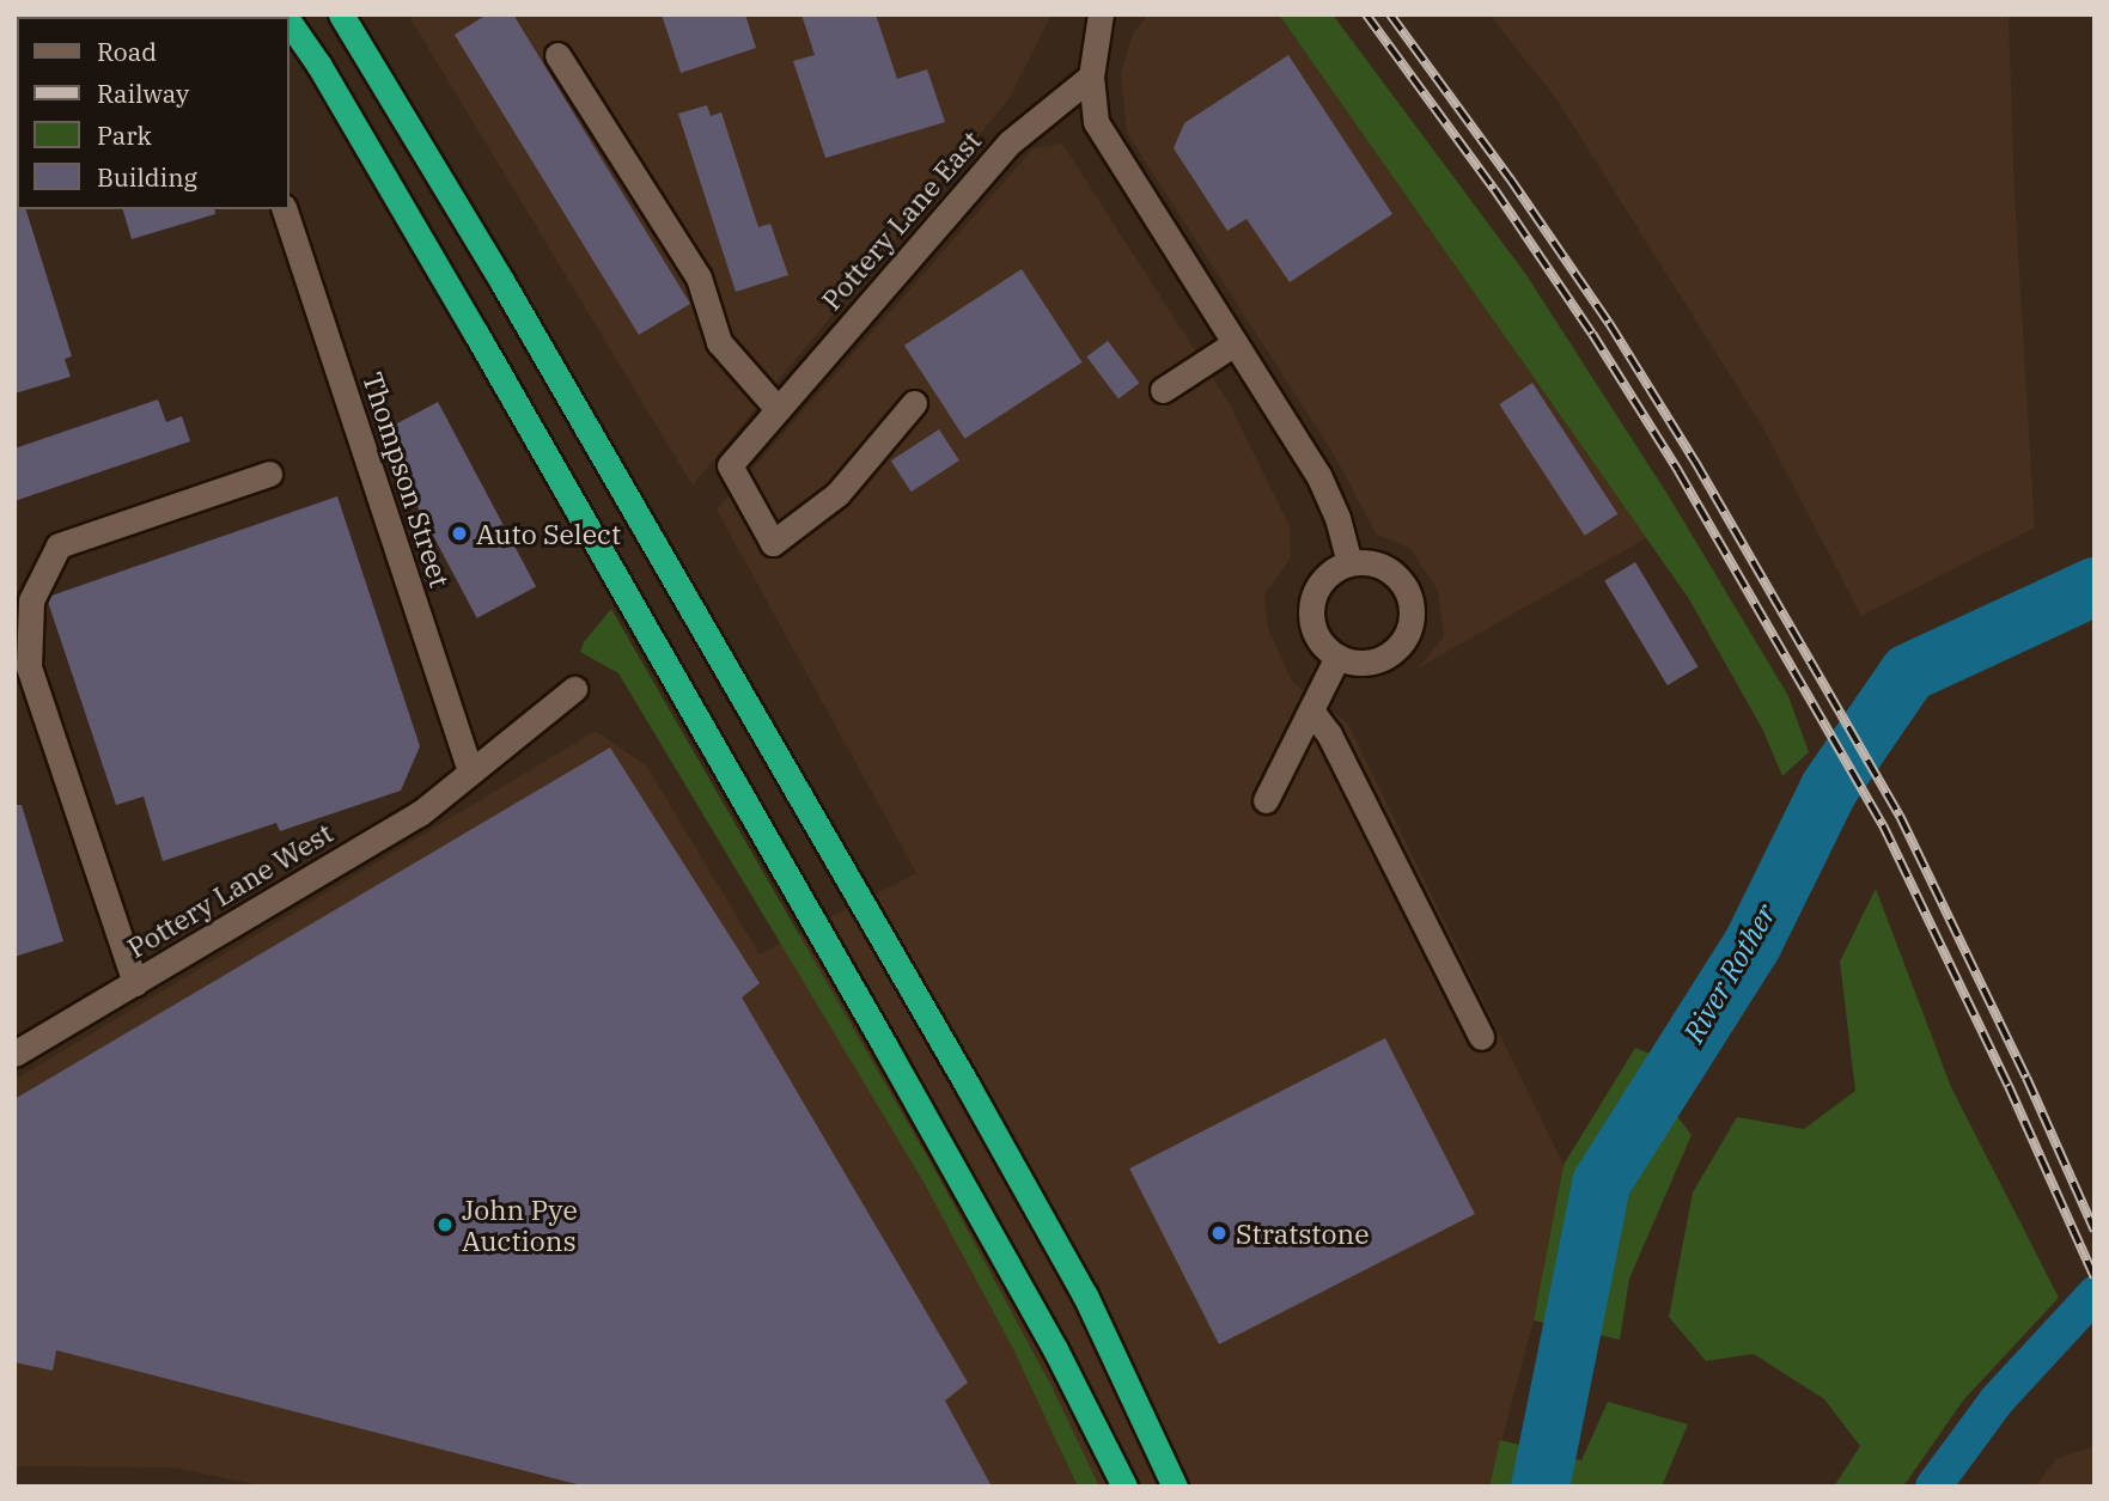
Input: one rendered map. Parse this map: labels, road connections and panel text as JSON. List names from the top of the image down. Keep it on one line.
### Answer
{"streets":{"street":["Pottery Lane East","Thompson Street","Pottery Lane West"]},"crossings":[["Thompson Street","Pottery Lane West"]],"water":["River Rother"],"places":["Auto Select","John Pye Auctions","Stratstone"],"legend":["Road","Railway","Park","Building"]}
